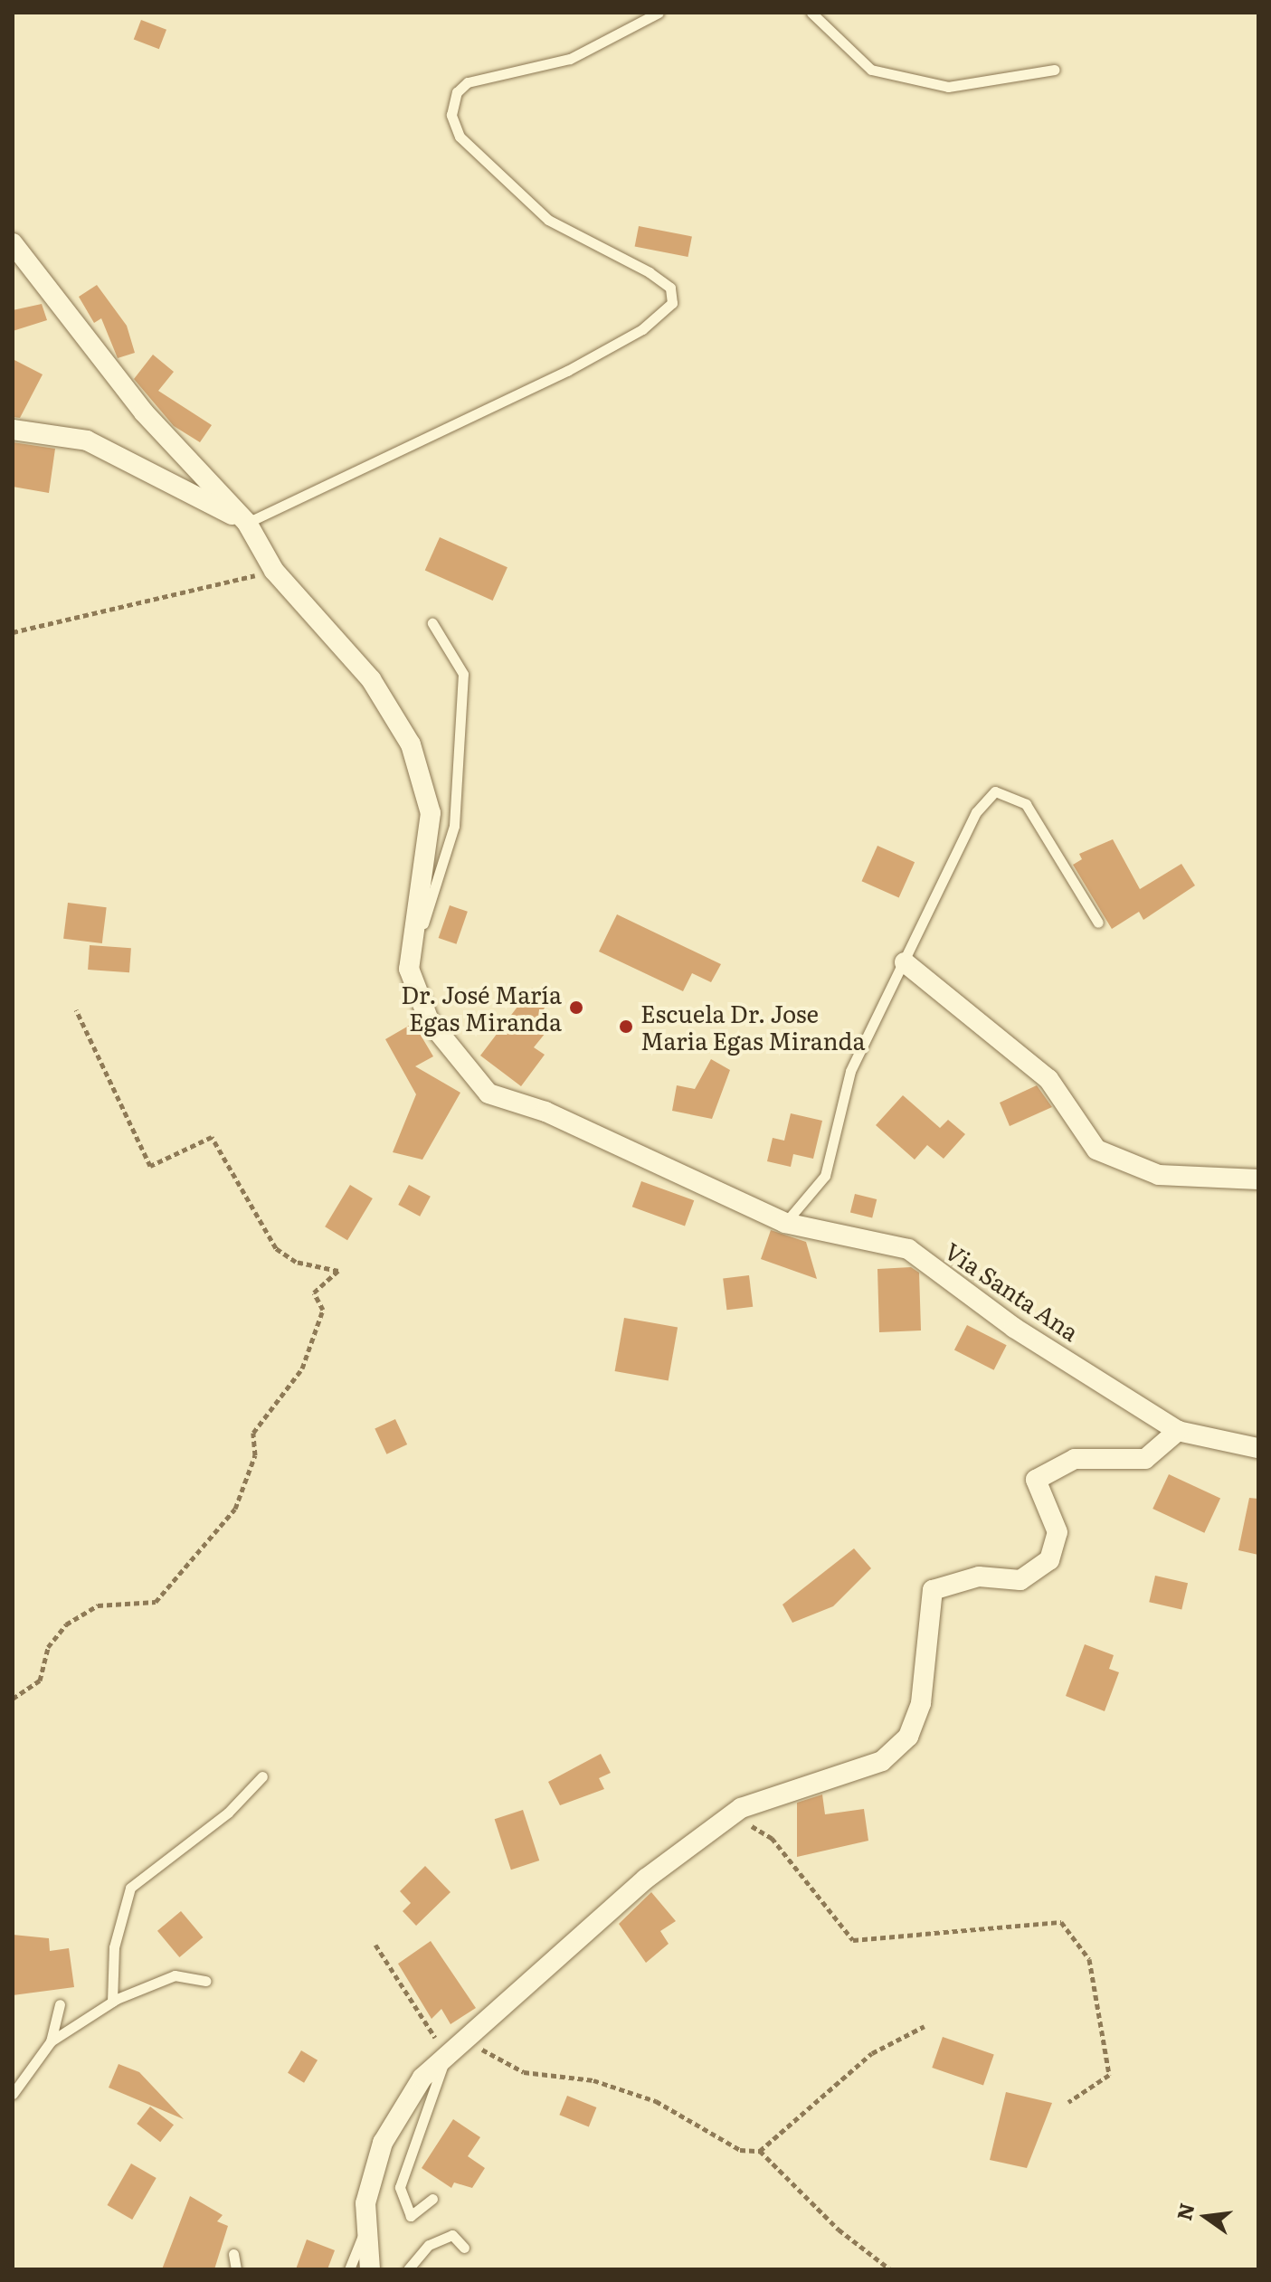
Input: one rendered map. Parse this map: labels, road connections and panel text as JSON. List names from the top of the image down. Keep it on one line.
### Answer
{"streets":{"street":["Via Santa Ana"]},"places":["Dr. José María Egas Miranda","Escuela Dr. Jose Maria Egas Miranda"],"north":"left"}
